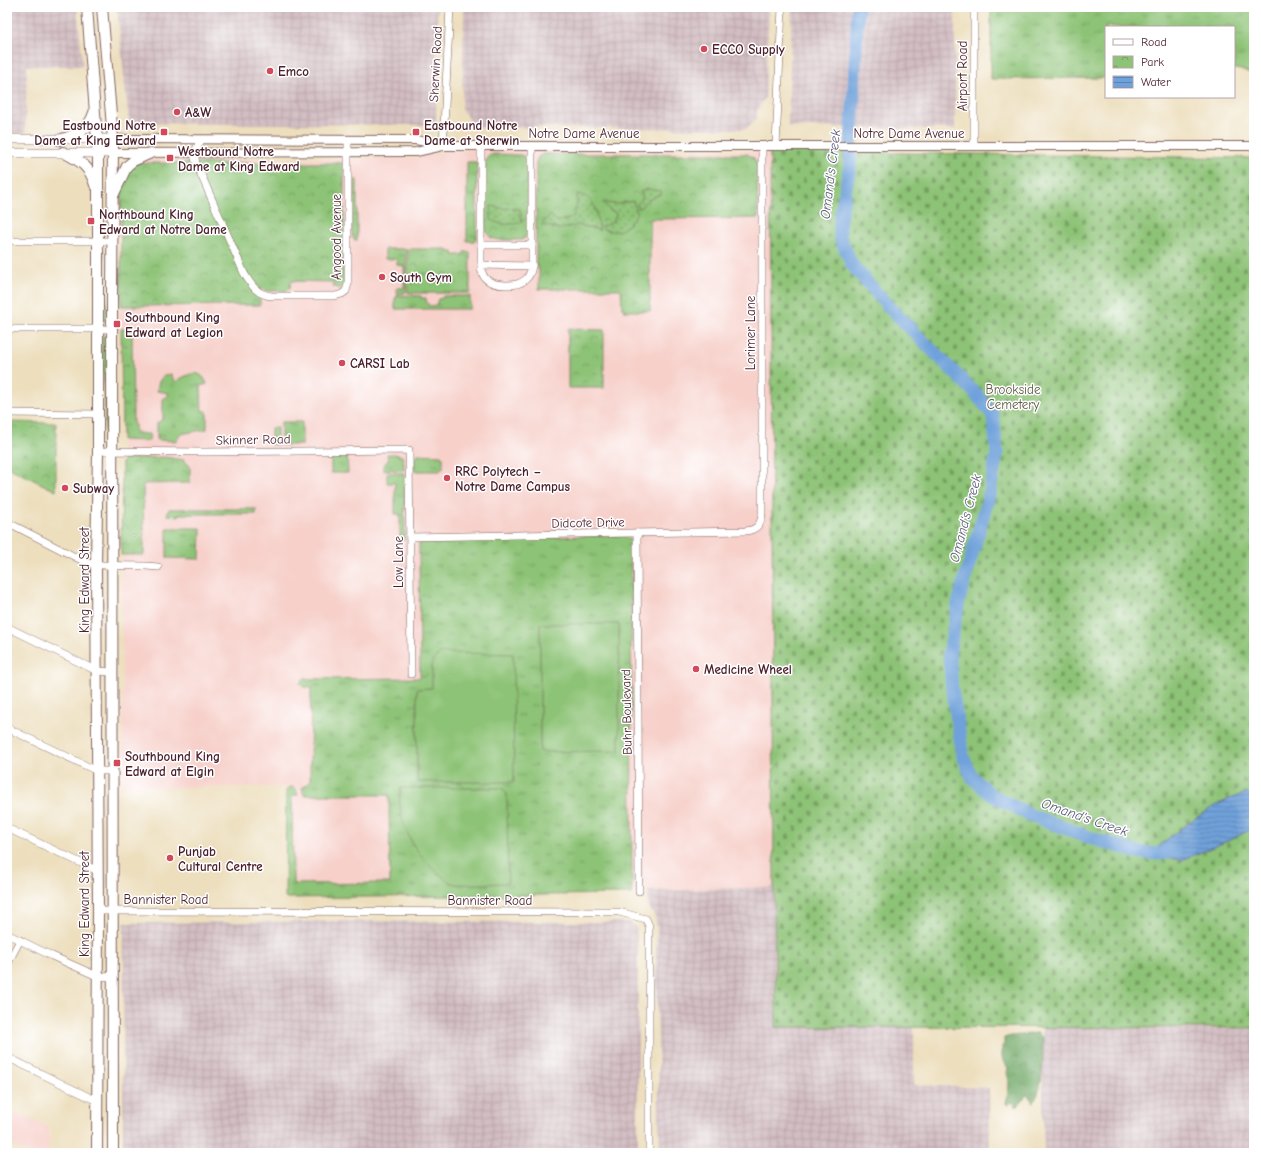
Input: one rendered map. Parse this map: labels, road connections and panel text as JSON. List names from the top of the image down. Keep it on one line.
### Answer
{"streets":{"main road":["Notre Dame Avenue","King Edward Street"],"street":["Sherwin Road","Airport Road","Angood Avenue","Lorimer Lane","Skinner Road","Didcote Drive","Low Lane","Buhr Boulevard","Bannister Road"]},"crossings":[["Sherwin Road","Notre Dame Avenue"],["Airport Road","Notre Dame Avenue"],["Notre Dame Avenue","Angood Avenue"],["Notre Dame Avenue","Lorimer Lane"],["Notre Dame Avenue","King Edward Street"],["Lorimer Lane","Didcote Drive"],["Skinner Road","Low Lane"],["Skinner Road","King Edward Street"],["Didcote Drive","Low Lane"],["Didcote Drive","Buhr Boulevard"],["King Edward Street","Bannister Road"]],"water":["Omand's Creek"],"parks":["Brookside Cemetery"],"places":{"other":["ECCO Supply","Emco","A&W","South Gym","CARSI Lab","RRC Polytech – Notre Dame Campus","Subway","Medicine Wheel","Punjab Cultural Centre"],"transit":["Eastbound Notre Dame at King Edward","Eastbound Notre Dame at Sherwin","Westbound Notre Dame at King Edward","Northbound King Edward at Notre Dame","Southbound King Edward at Legion","Southbound King Edward at Elgin"]},"legend":["Road","Park","Water"]}
